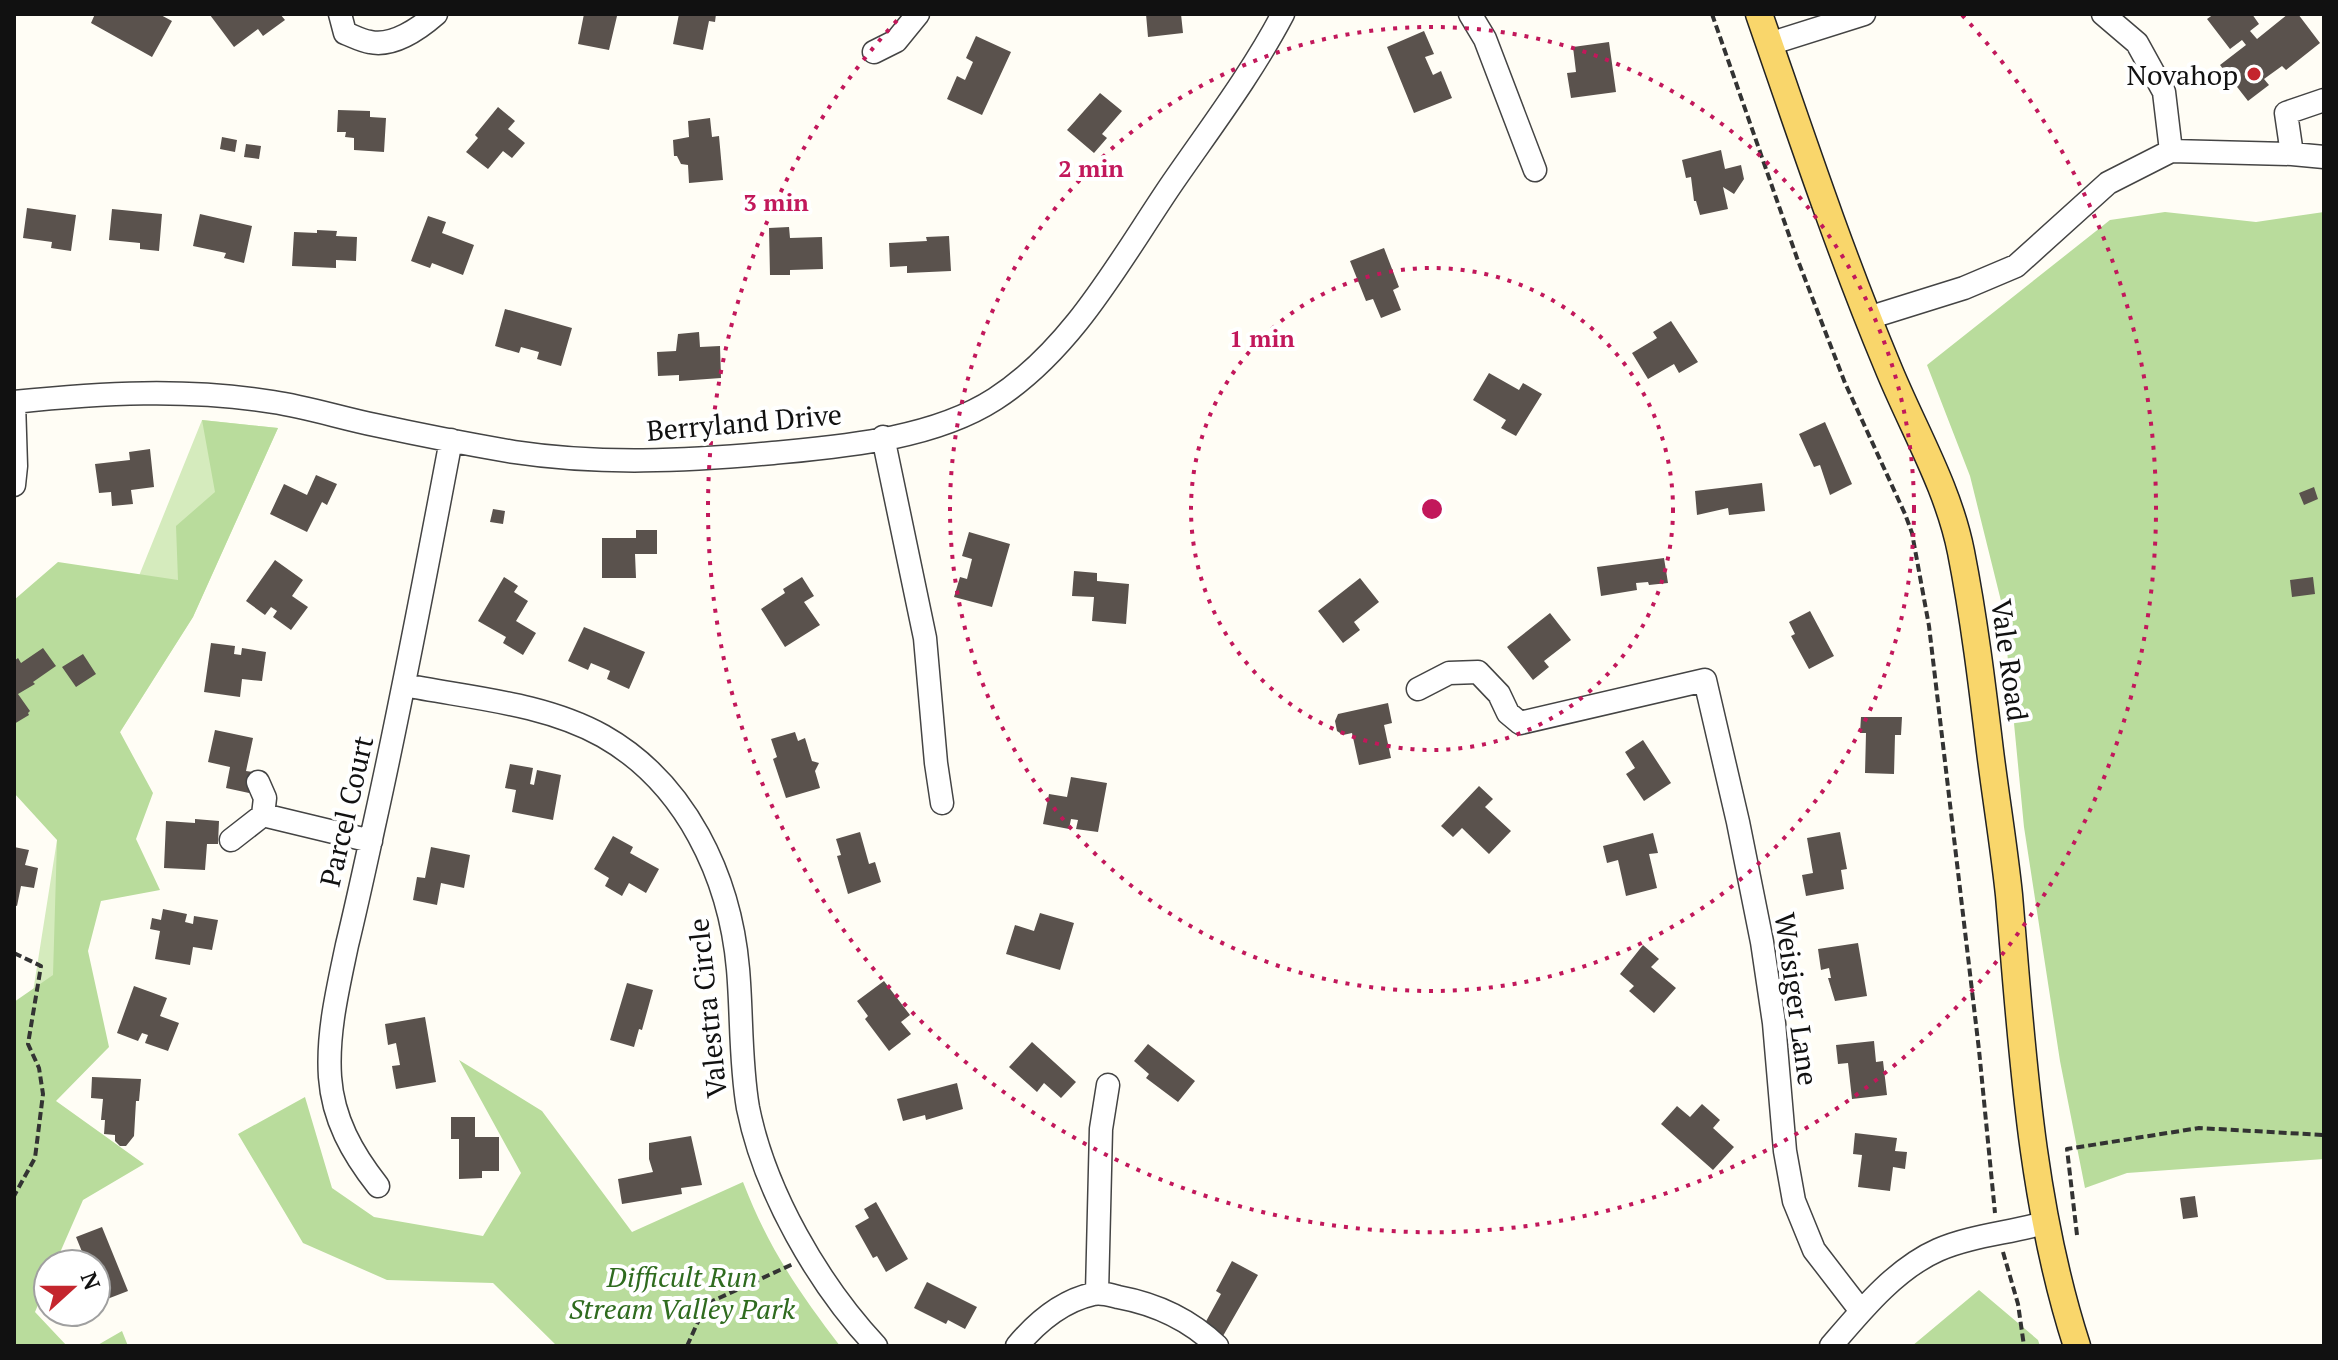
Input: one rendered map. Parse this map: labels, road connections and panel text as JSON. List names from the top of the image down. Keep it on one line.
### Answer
{"streets":{"main road":["Vale Road"],"street":["Berryland Drive","Parcel Court","Weisiger Lane","Valestra Circle"]},"crossings":[["Berryland Drive","Parcel Court"],["Parcel Court","Valestra Circle"]],"parks":["Difficult Run Stream Valley Park"],"places":["Novahop"],"north":"right","rings":["2 min","3 min","1 min"]}
